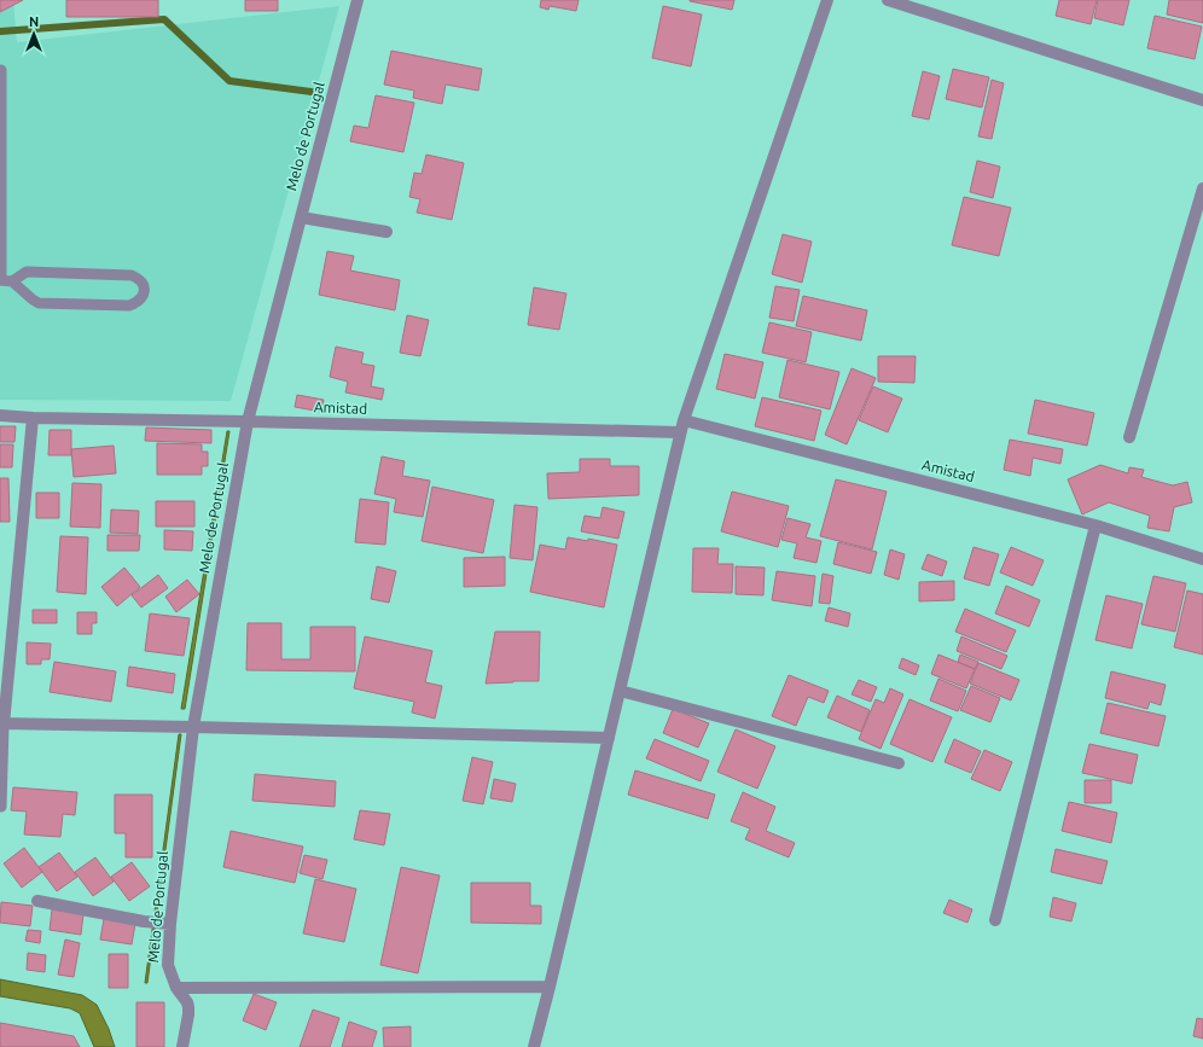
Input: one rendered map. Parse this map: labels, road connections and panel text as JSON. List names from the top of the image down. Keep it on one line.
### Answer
{"streets":{"street":["Melo de Portugal","Amistad"]},"crossings":[["Melo de Portugal","Amistad"]],"north":"top"}
